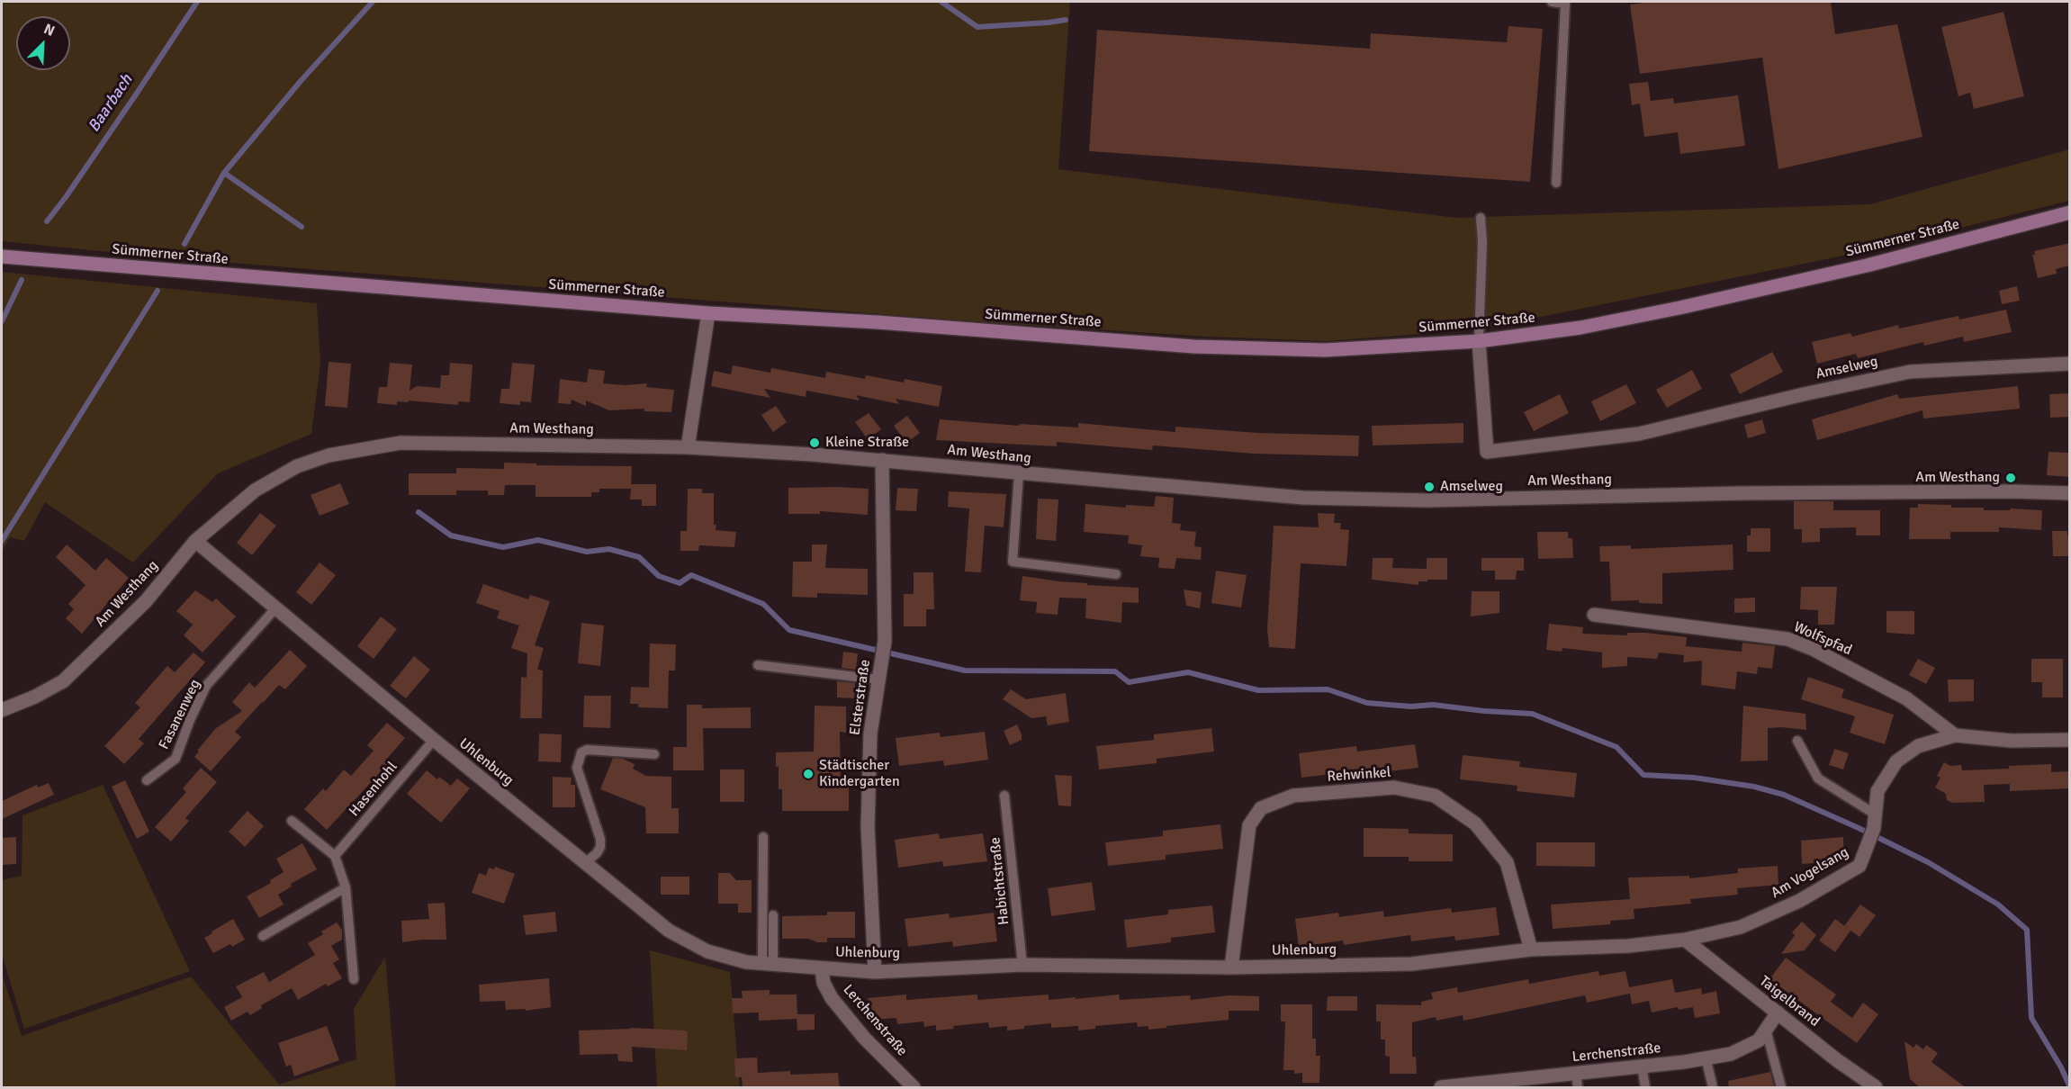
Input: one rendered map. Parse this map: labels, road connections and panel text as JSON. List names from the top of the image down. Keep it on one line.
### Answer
{"streets":{"main road":["Sümmerner Straße"],"street":["Amselweg","Am Westhang","Wolfspfad","Elsterstraße","Uhlenburg","Rehwinkel","Am Vogelsang","Taigelbrand","Lerchenstraße"],"lane":["Fasanenweg","Hasenhohl","Habichtstraße"]},"crossings":[["Sümmerner Straße","Amselweg"],["Am Westhang","Elsterstraße"],["Am Westhang","Uhlenburg"],["Wolfspfad","Am Vogelsang"],["Elsterstraße","Uhlenburg"],["Fasanenweg","Uhlenburg"],["Uhlenburg","Rehwinkel"],["Uhlenburg","Hasenhohl"],["Uhlenburg","Am Vogelsang"],["Uhlenburg","Habichtstraße"],["Uhlenburg","Taigelbrand"],["Uhlenburg","Lerchenstraße"],["Am Vogelsang","Taigelbrand"],["Taigelbrand","Lerchenstraße"]],"water":["Baarbach"],"places":["Kleine Straße","Am Westhang","Amselweg","Städtischer Kindergarten"],"north":"top right"}
